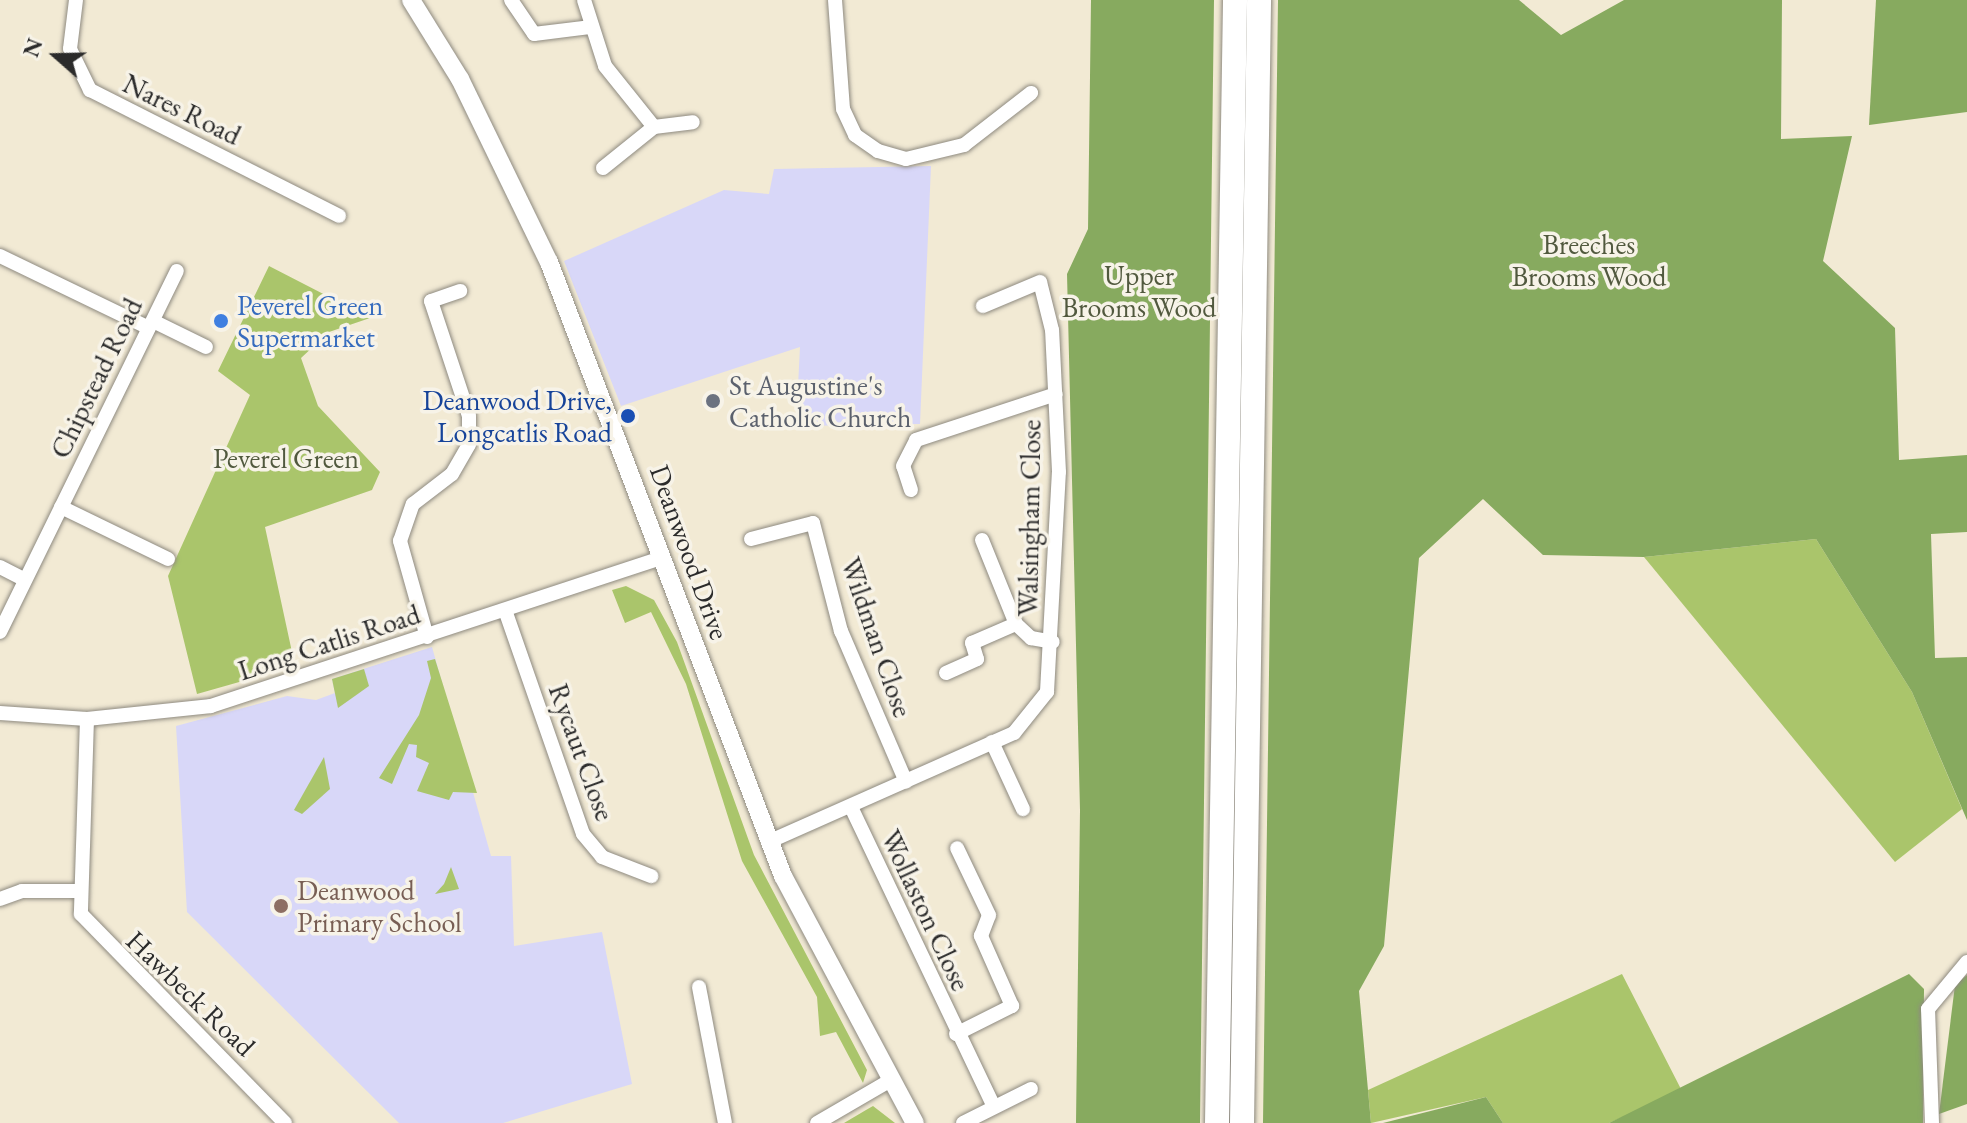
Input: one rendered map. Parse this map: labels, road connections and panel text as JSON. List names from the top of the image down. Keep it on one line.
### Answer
{"streets":{"street":["Nares Road","Chipstead Road","Walsingham Close","Deanwood Drive","Wildman Close","Long Catlis Road","Rycaut Close","Wollaston Close","Hawbeck Road"]},"crossings":[["Walsingham Close","Deanwood Drive"],["Walsingham Close","Wildman Close"],["Walsingham Close","Wollaston Close"],["Deanwood Drive","Long Catlis Road"],["Long Catlis Road","Rycaut Close"],["Long Catlis Road","Hawbeck Road"]],"parks":["Breeches Brooms Wood","Upper Brooms Wood","Peverel Green"],"places":["Peverel Green Supermarket","St Augustine's Catholic Church","Deanwood Drive, Longcatlis Road","Deanwood Primary School"],"north":"left"}
